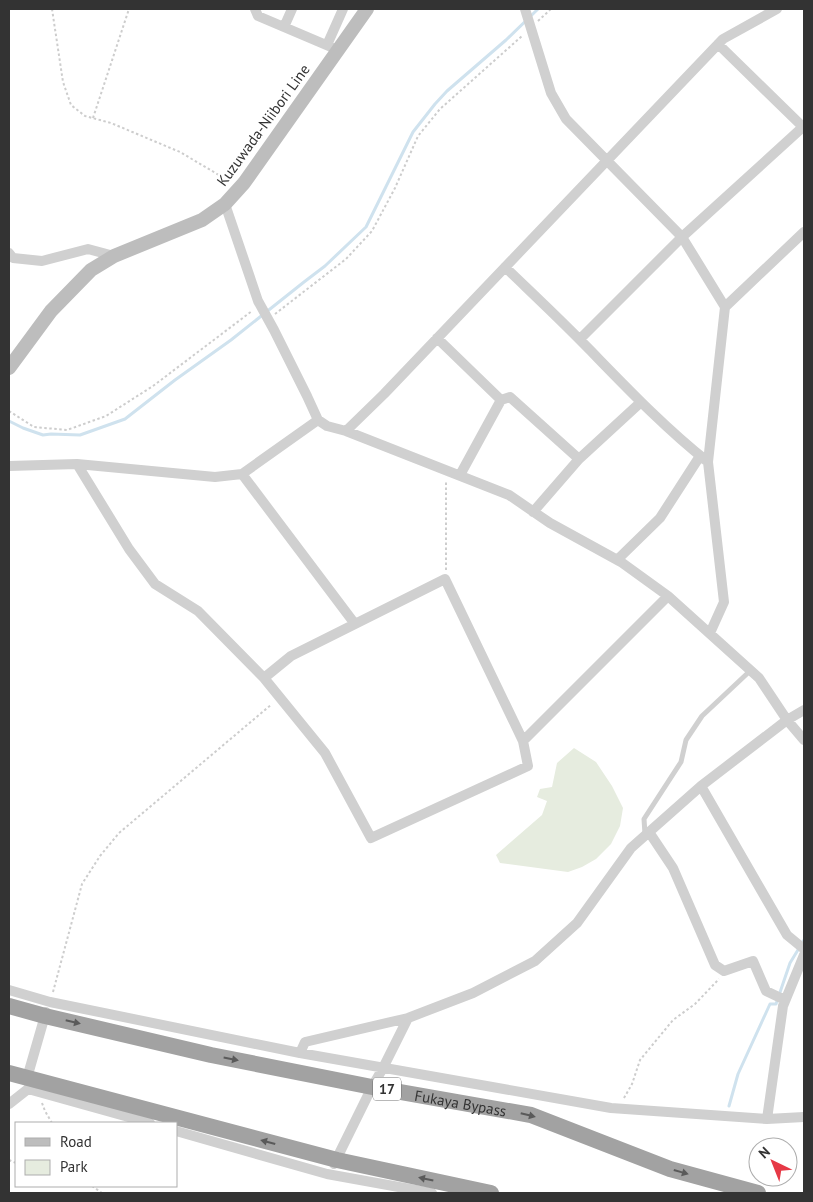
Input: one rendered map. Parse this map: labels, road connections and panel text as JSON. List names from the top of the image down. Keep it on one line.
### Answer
{"streets":{"highway":["17","Fukaya Bypass"],"main road":["Kuzuwada-Niibori Line"]},"legend":["Road","Park"],"north":"top left"}
